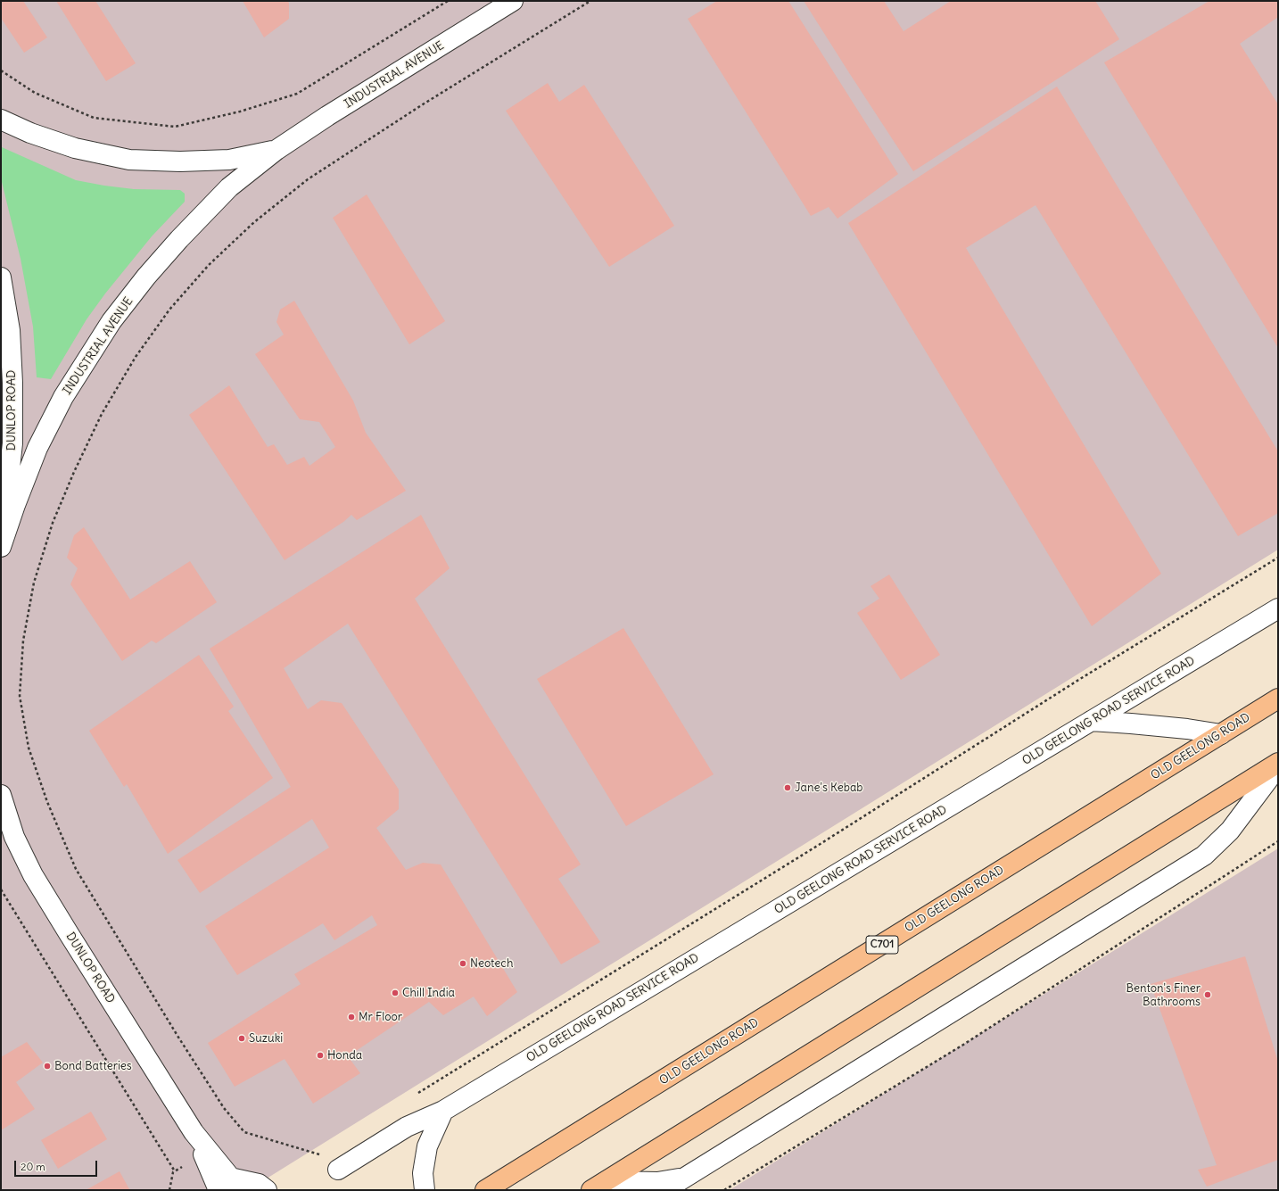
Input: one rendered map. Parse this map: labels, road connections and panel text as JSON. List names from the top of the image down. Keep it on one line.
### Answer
{"streets":{"main road":["OLD GEELONG ROAD","C701"],"street":["INDUSTRIAL AVENUE","DUNLOP ROAD","OLD GEELONG ROAD SERVICE ROAD"]},"places":["Jane's Kebab","Neotech","Chill India","Benton's Finer Bathrooms","Mr Floor","Suzuki","Honda","Bond Batteries"],"scale_bar":"20 m"}
